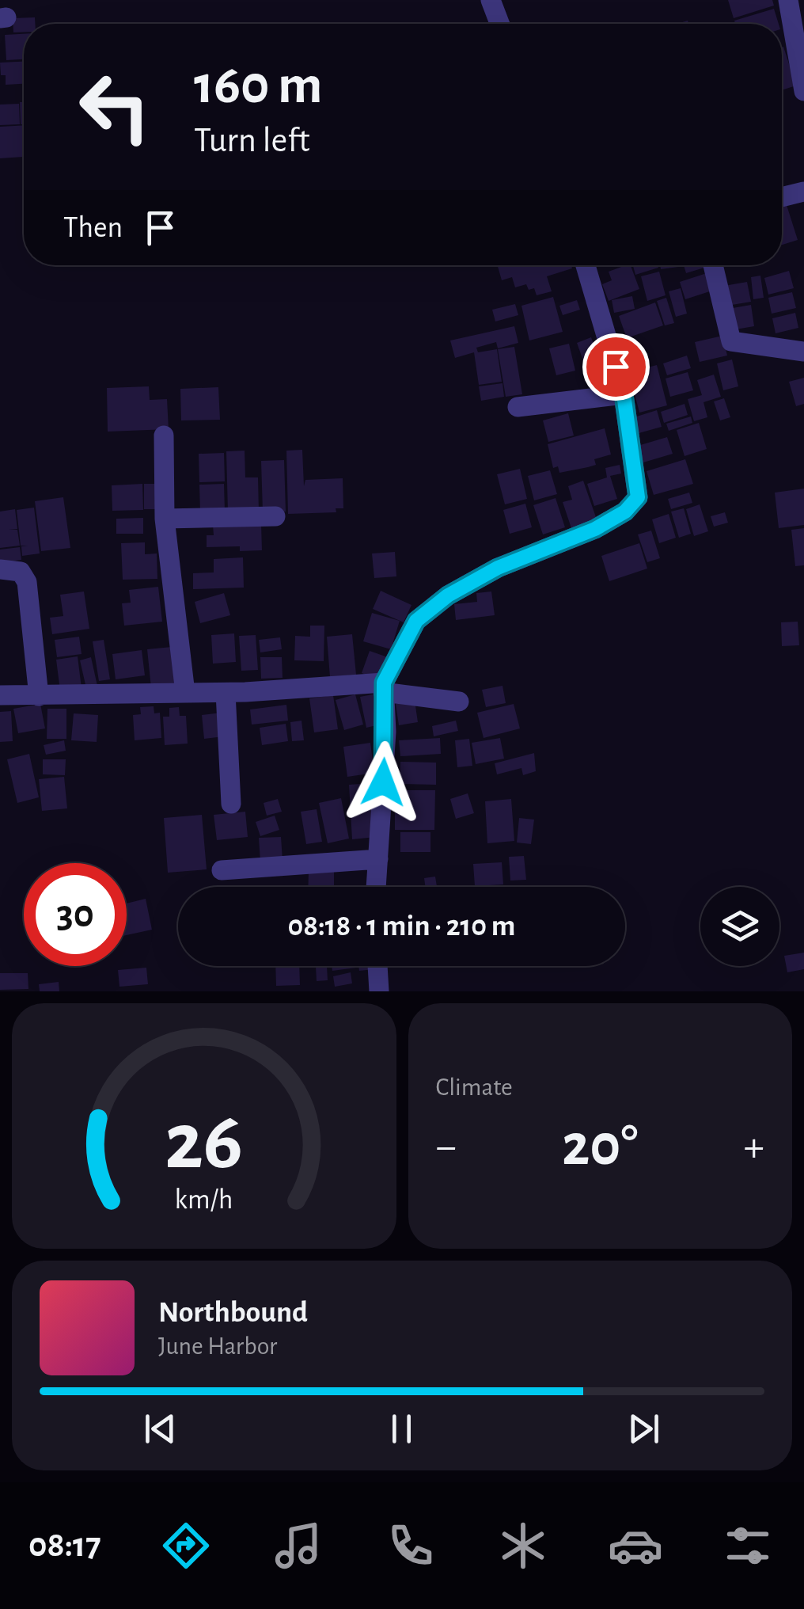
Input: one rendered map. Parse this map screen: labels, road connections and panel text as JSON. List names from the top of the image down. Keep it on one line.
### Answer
{"page":{"turn":["160 m","Turn left"],"then":"Then","limit":"30","trip":"08:18 · 1 min · 210 m","tile":"Climate","heat":["−","20°","+"],"song":["Northbound","June Harbor"],"tabs":"08:17","gauge":["26","km/h"]}}
